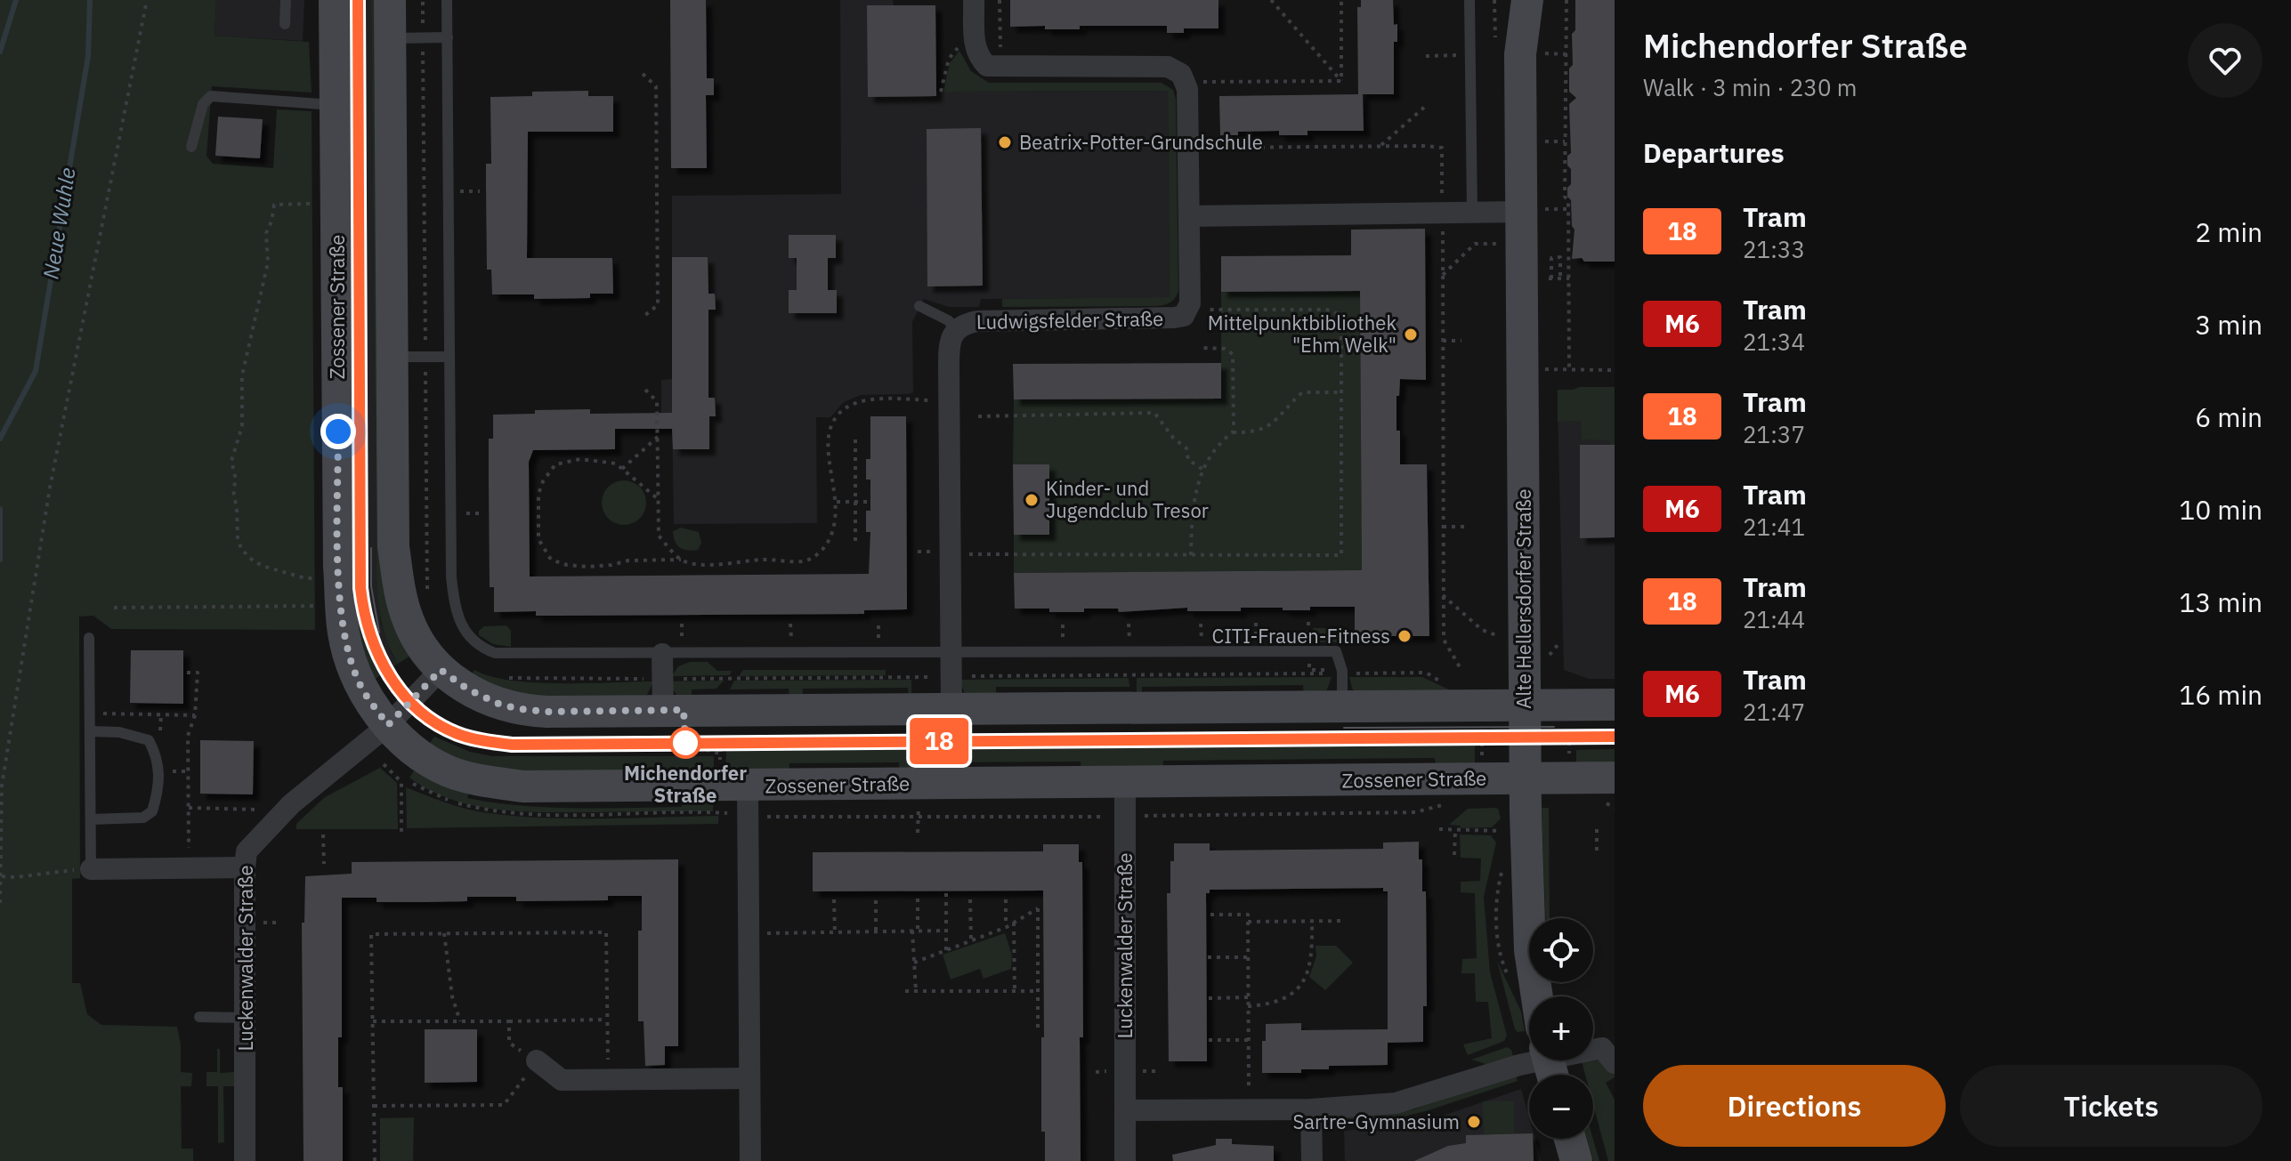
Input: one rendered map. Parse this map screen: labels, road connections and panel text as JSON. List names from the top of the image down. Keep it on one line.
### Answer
{"streets":{"street":["Zossener Straße","Ludwigsfelder Straße","Alte Hellersdorfer Straße","Luckenwalder Straße"]},"crossings":[["Zossener Straße","Alte Hellersdorfer Straße"],["Zossener Straße","Luckenwalder Straße"]],"water":["Neue Wuhle"],"places":["Beatrix-Potter-Grundschule","Mittelpunktbibliothek \"Ehm Welk\"","Kinder- und Jugendclub Tresor","CITI-Frauen-Fitness","Michendorfer Straße","Sartre-Gymnasium"],"lines":["tram line 18"],"page":{"on_map":"18","heading":[["Michendorfer Straße","Walk · 3 min · 230 m"],"Departures"],"list":[{"mark":"18","name":"Tram","note":"21:33","value":"2 min"},{"mark":"M6","name":"Tram","note":"21:34","value":"3 min"},{"mark":"18","name":"Tram","note":"21:37","value":"6 min"},{"mark":"M6","name":"Tram","note":"21:41","value":"10 min"},{"mark":"18","name":"Tram","note":"21:44","value":"13 min"},{"mark":"M6","name":"Tram","note":"21:47","value":"16 min"}],"map_buttons":["+","−"],"buttons":["Directions","Tickets"]}}
